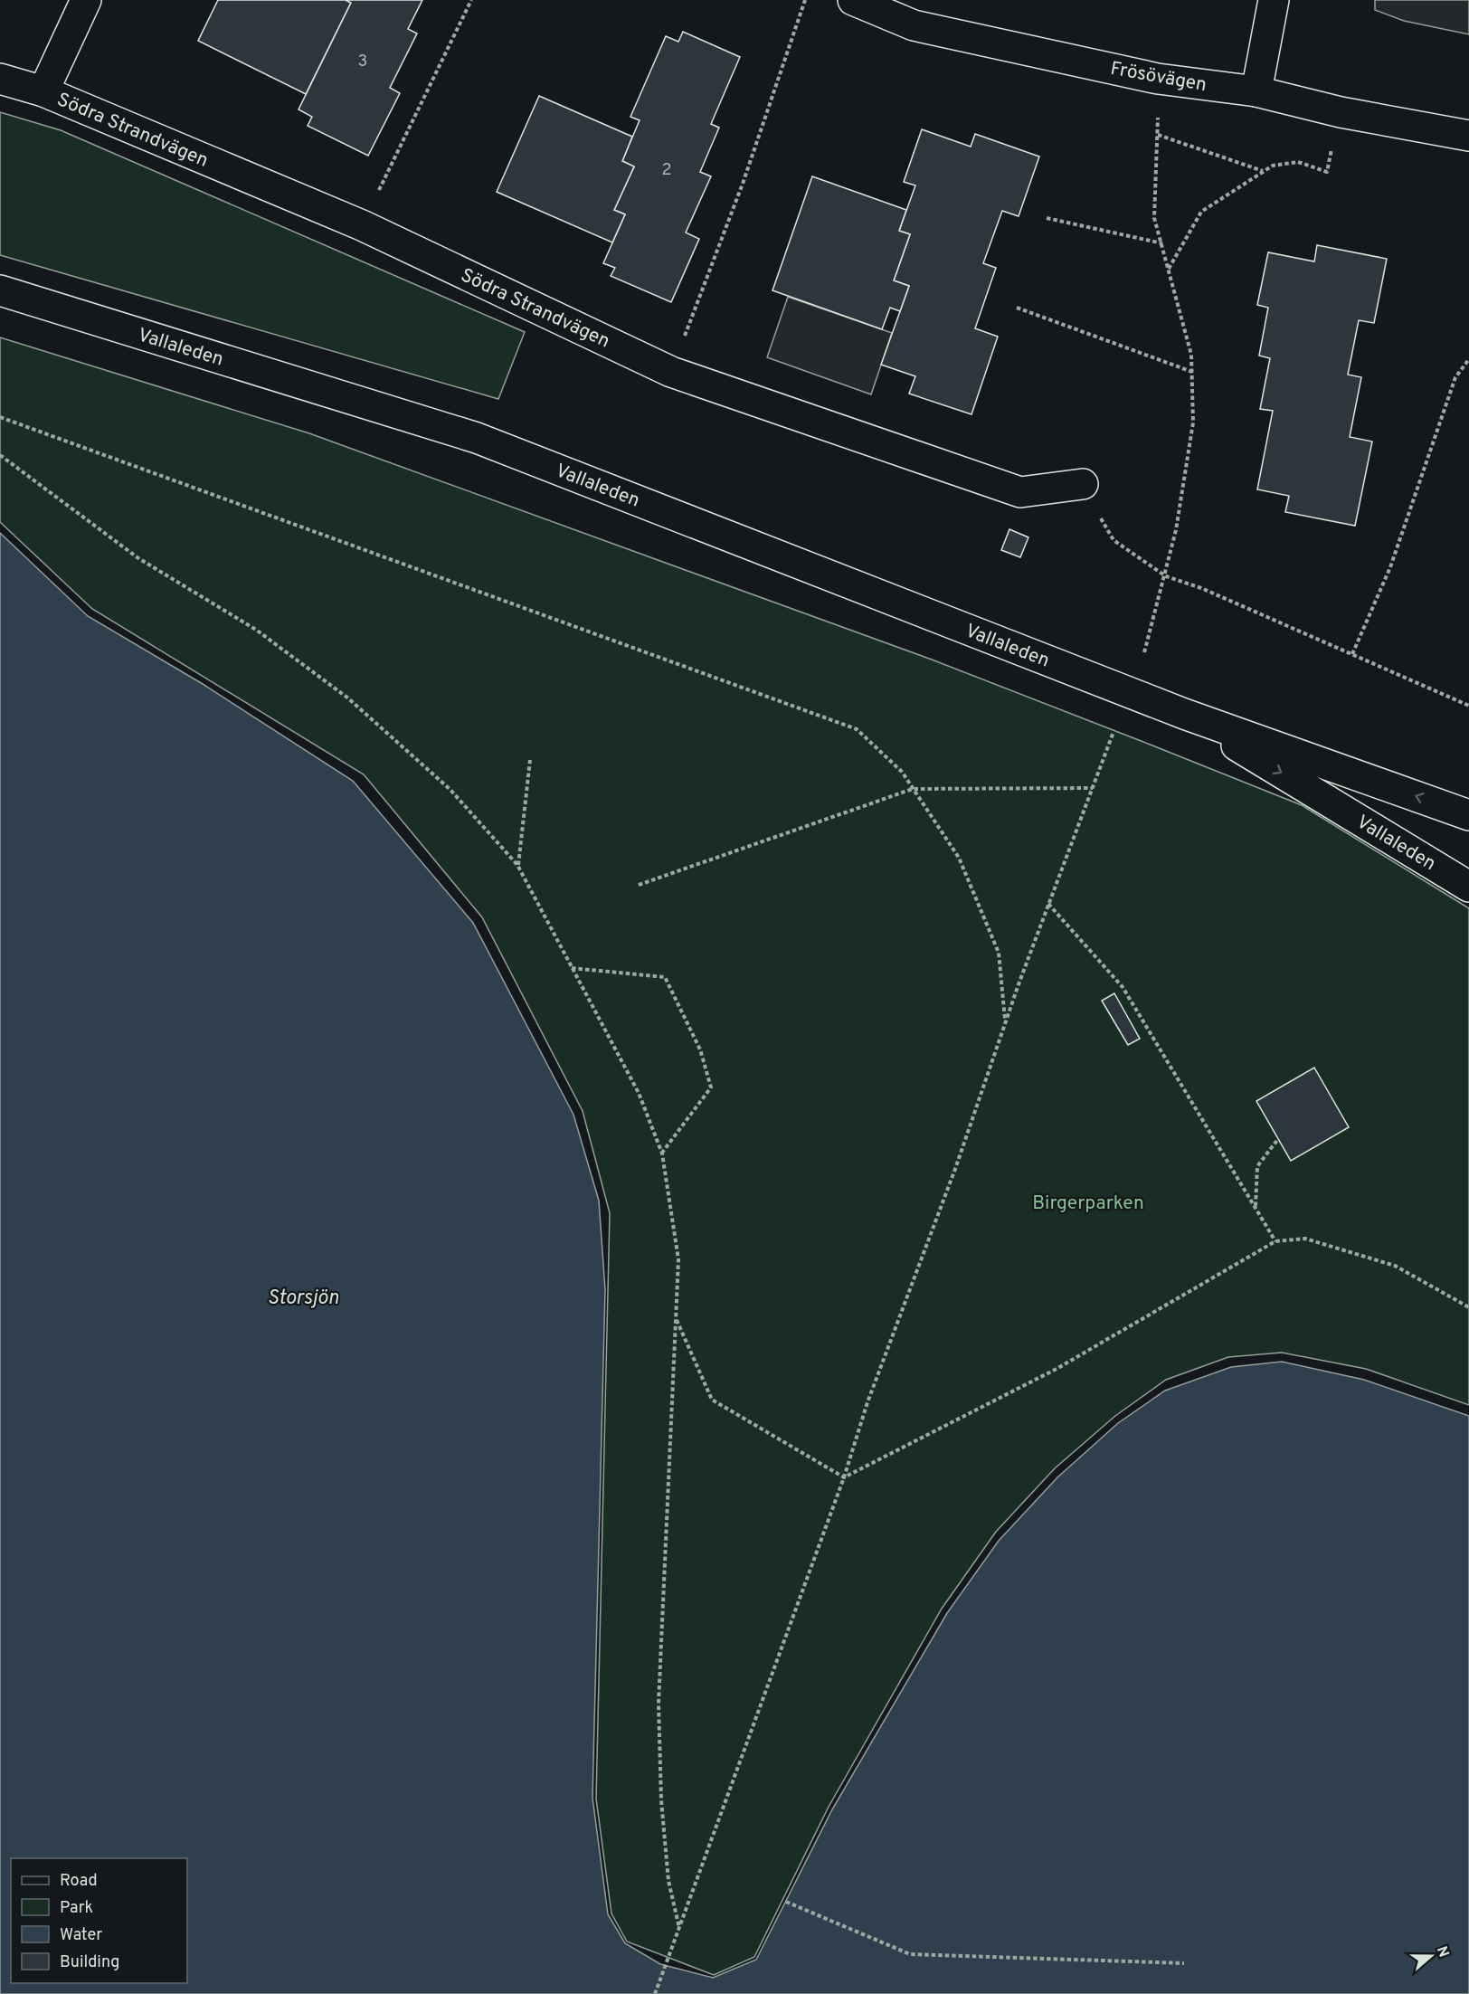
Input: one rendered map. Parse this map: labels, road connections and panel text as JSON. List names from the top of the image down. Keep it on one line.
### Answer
{"streets":{"street":["Frösövägen","Södra Strandvägen","Vallaleden"]},"water":["Storsjön"],"parks":["Birgerparken"],"house_numbers":["3","2"],"legend":["Road","Park","Water","Building"],"north":"right"}
